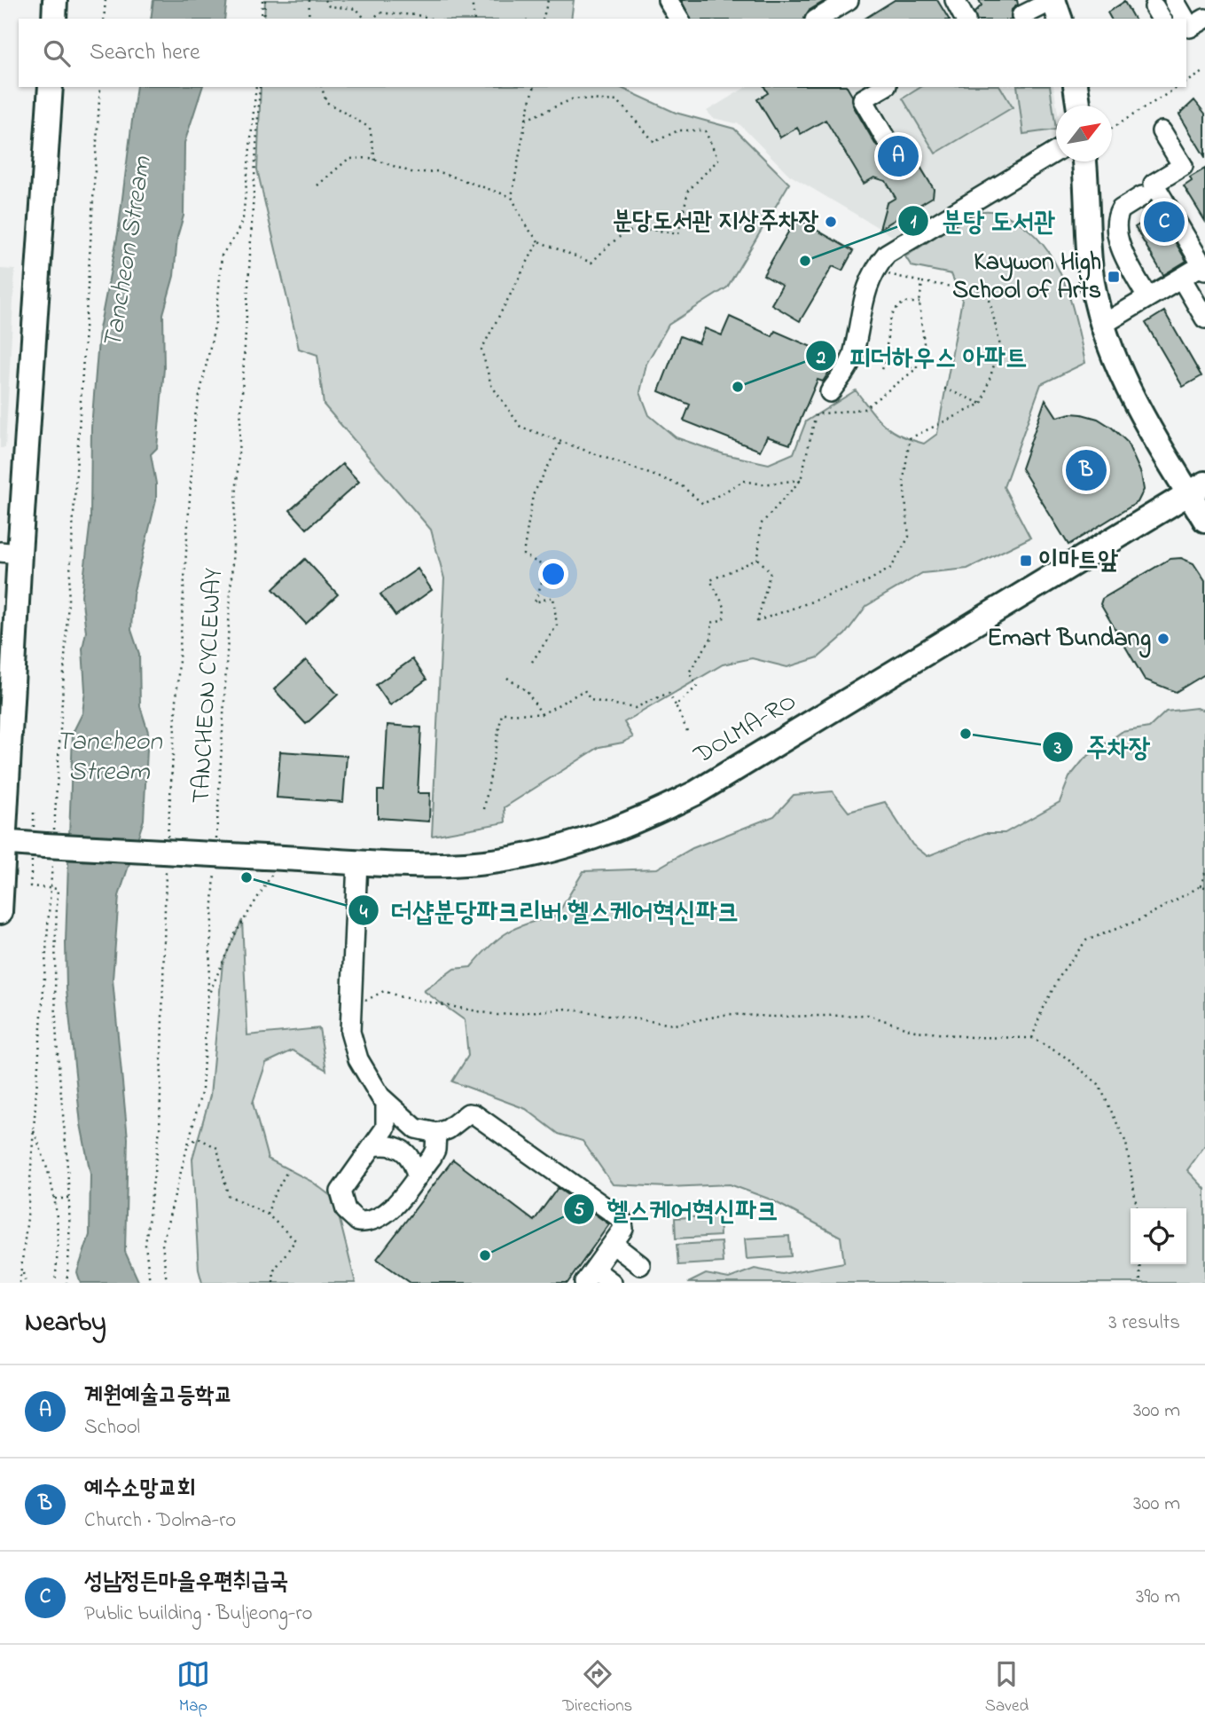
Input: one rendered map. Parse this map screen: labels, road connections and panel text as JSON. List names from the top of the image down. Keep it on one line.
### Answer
{"streets":{"main road":["DOLMA-RO"],"path":["TANCHEON CYCLEWAY"]},"water":["Tancheon Stream"],"places":{"other":["분당도서관 지상주차장","분당 도서관","피더하우스 아파트","Emart Bundang","주차장","더샵분당파크리버.헬스케어혁신파크","헬스케어혁신파크"],"transit":["Kaywon High School of Arts","이마트앞"]},"north":"top right","page":{"search":"Search here","pins":["A","C","B"],"heading":["Nearby","3 results"],"list":[{"mark":"A","name":"계원예술고등학교","note":"School","value":"300 m"},{"mark":"B","name":"예수소망교회","note":"Church · Dolma-ro","value":"300 m"},{"mark":"C","name":"성남정든마을우편취급국","note":"Public building · Buljeong-ro","value":"390 m"}],"nav":["Map","Directions","Saved"]}}
